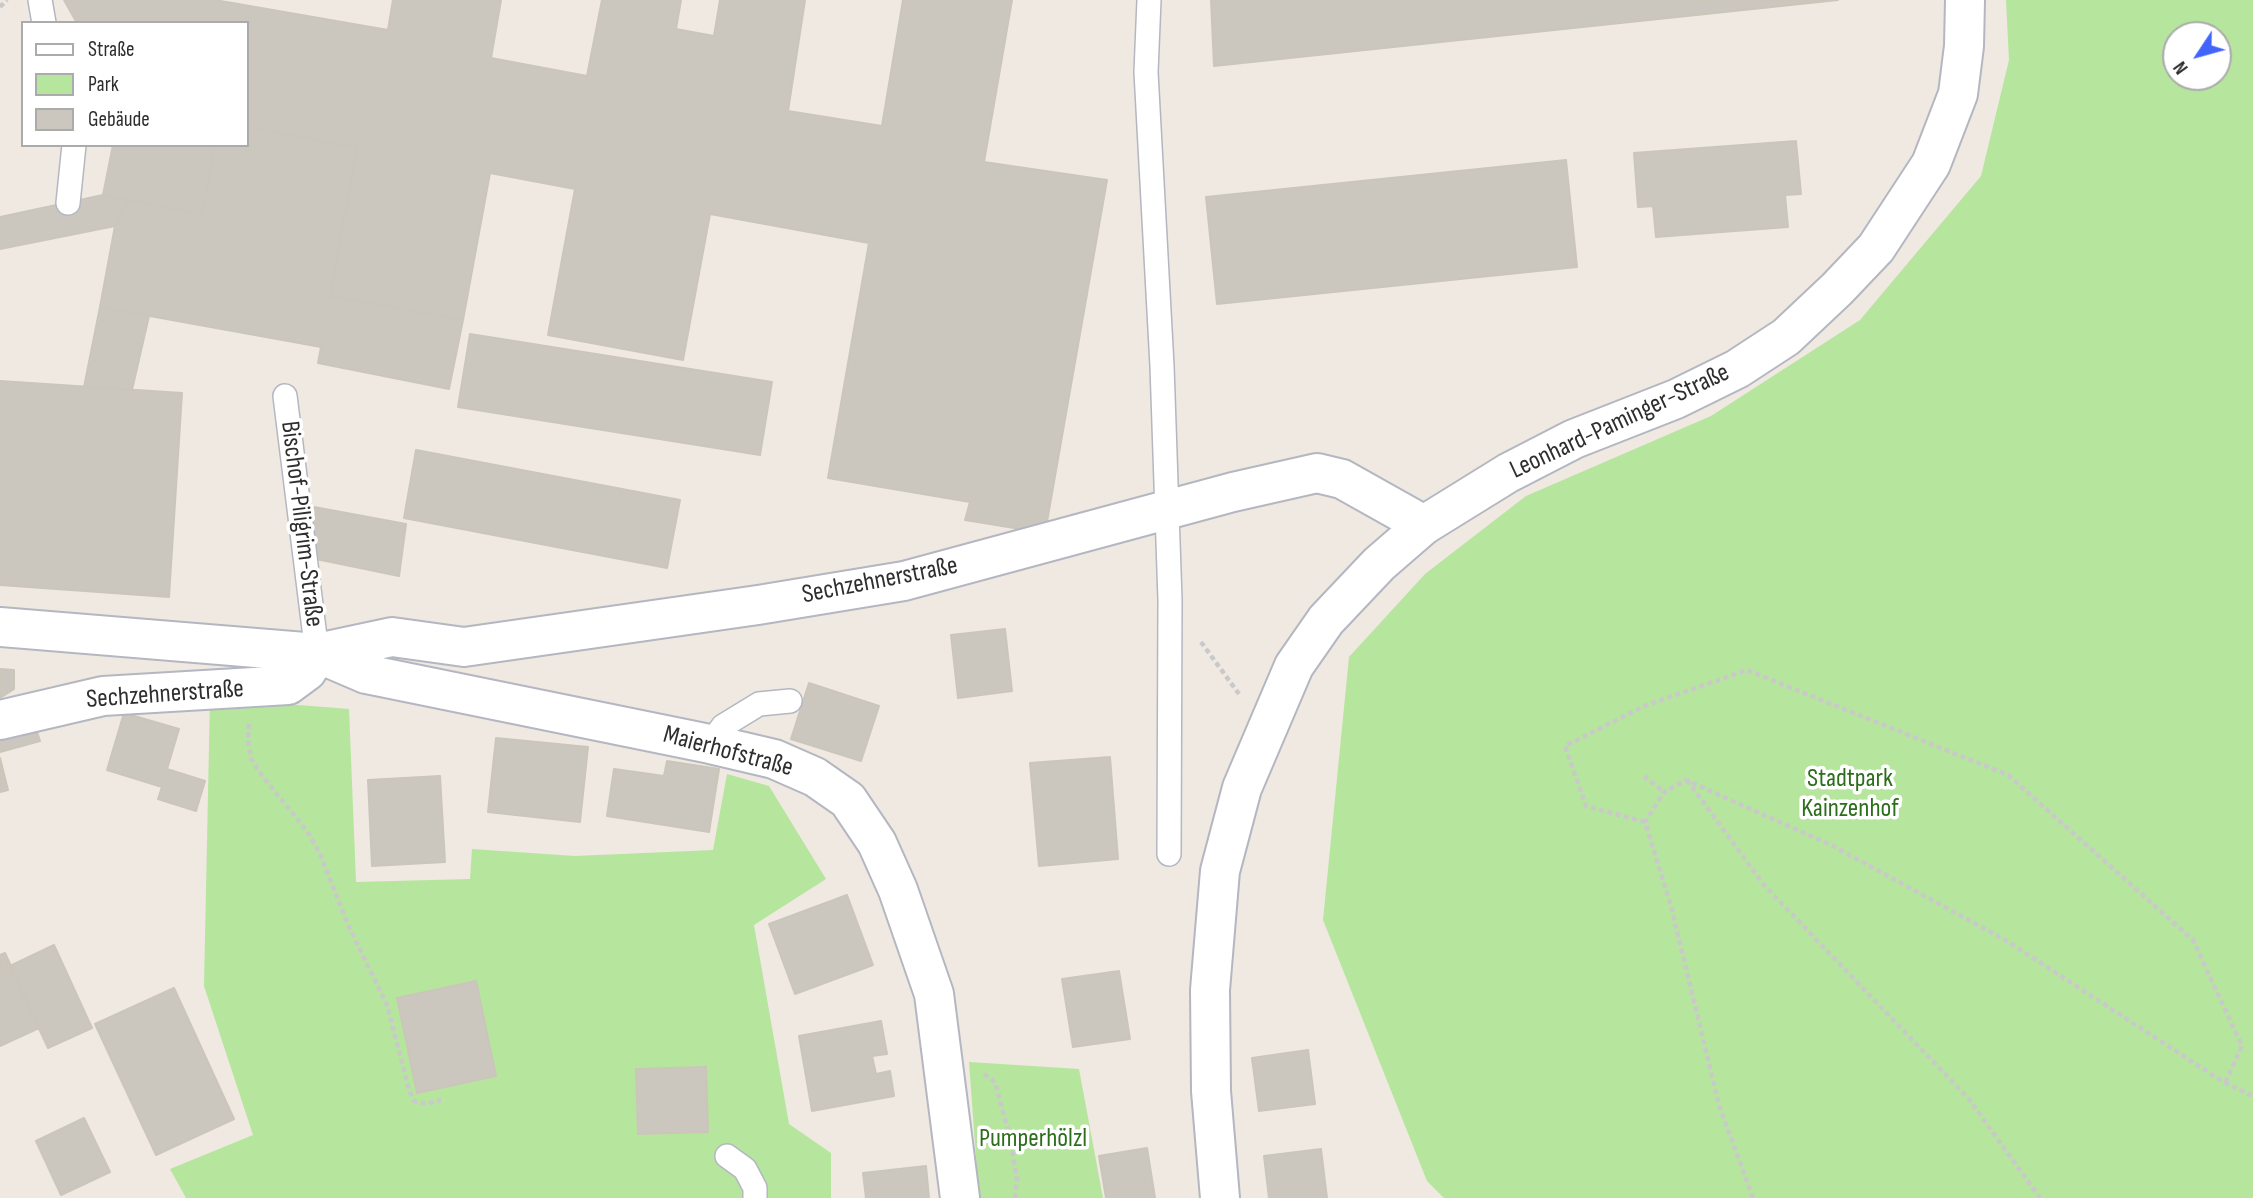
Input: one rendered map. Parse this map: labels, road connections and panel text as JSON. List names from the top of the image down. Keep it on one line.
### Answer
{"streets":{"street":["Leonhard-Paminger-Straße","Sechzehnerstraße","Maierhofstraße"],"lane":["Bischof-Piligrim-Straße"]},"crossings":[["Leonhard-Paminger-Straße","Sechzehnerstraße"],["Bischof-Piligrim-Straße","Sechzehnerstraße"],["Bischof-Piligrim-Straße","Maierhofstraße"],["Sechzehnerstraße","Maierhofstraße"]],"parks":["Stadtpark Kainzenhof","Pumperhölzl"],"legend":["Straße","Park","Gebäude"],"north":"bottom left"}
